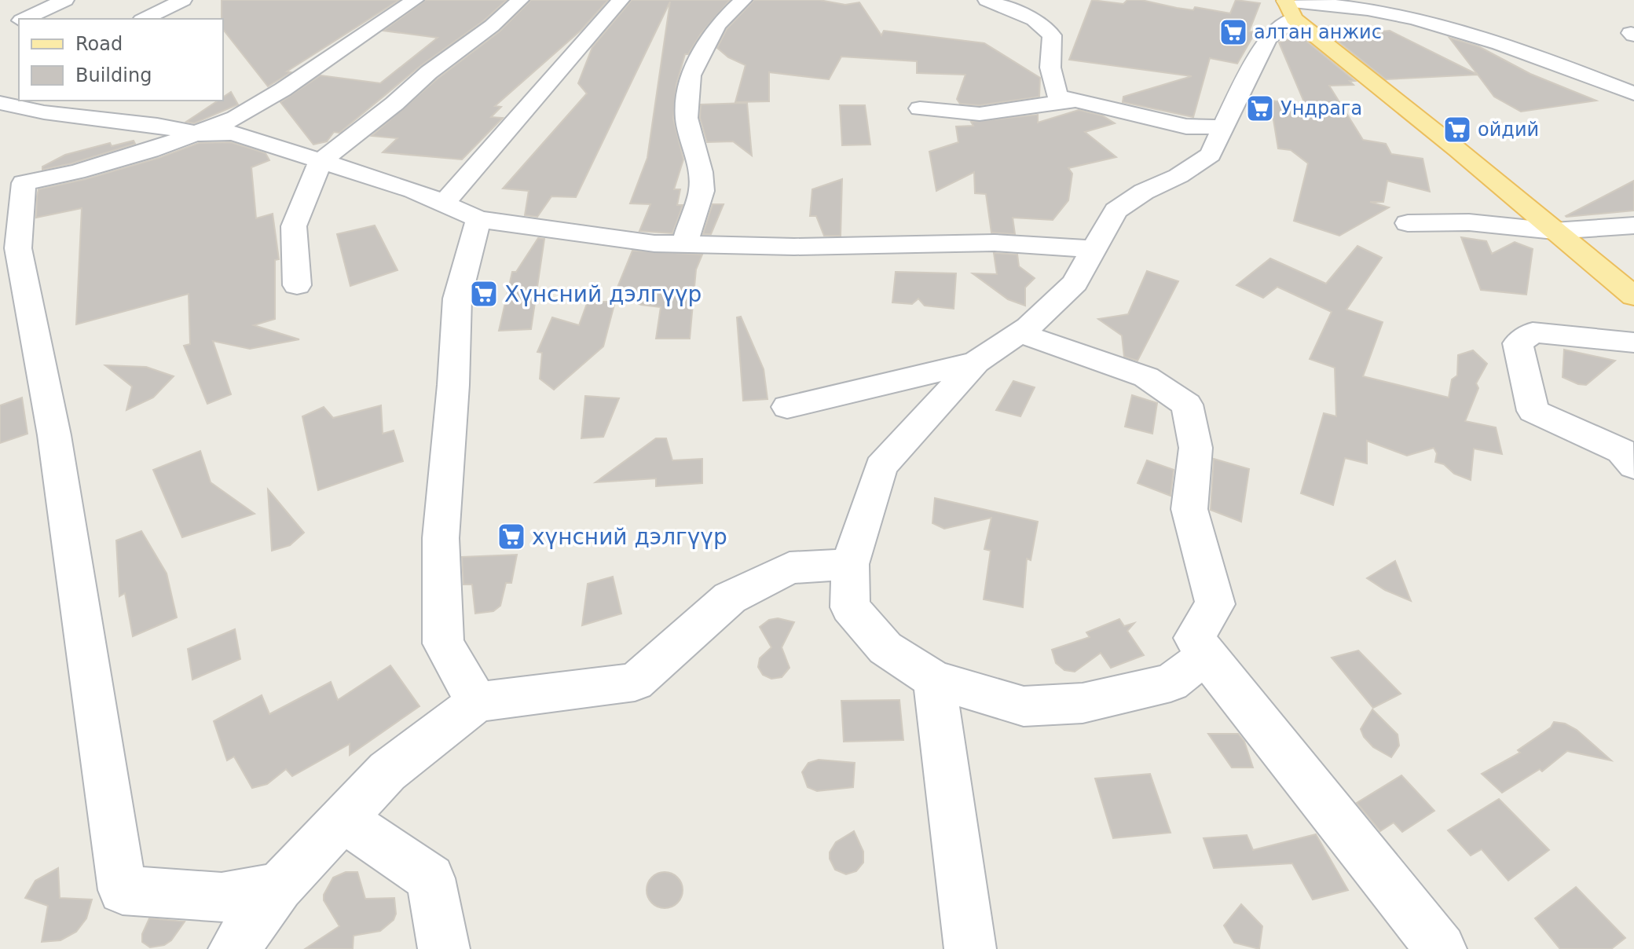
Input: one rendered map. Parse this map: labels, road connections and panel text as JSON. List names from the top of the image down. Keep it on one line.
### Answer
{"places":{"supermarket":["алтан анжис","Ундрага","ойдий","Хүнсний дэлгүүр","хүнсний дэлгүүр"]},"legend":["Road","Building"]}
